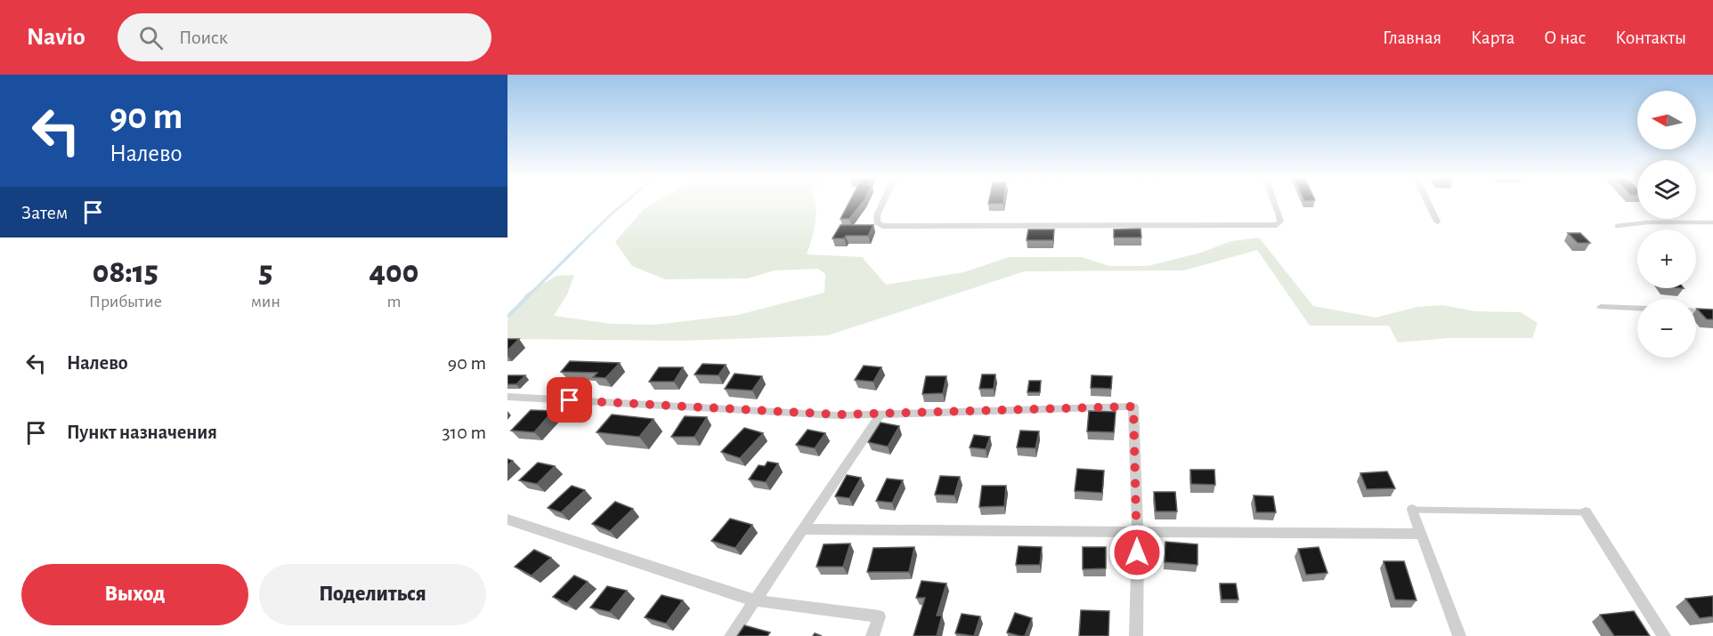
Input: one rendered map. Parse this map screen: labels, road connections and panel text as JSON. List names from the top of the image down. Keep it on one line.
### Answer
{"north":"left","page":{"header":"Navio","search":"Поиск","nav":["Главная","Карта","О нас","Контакты"],"turn":["90 m","Налево"],"map_buttons":["+","−"],"then":"Затем","eta":["08:15","Прибытие","5","мин","400","m"],"list":[{"name":"Налево","value":"90 m"},{"name":"Пункт назначения","value":"310 m"}],"buttons":["Выход","Поделиться"]}}
